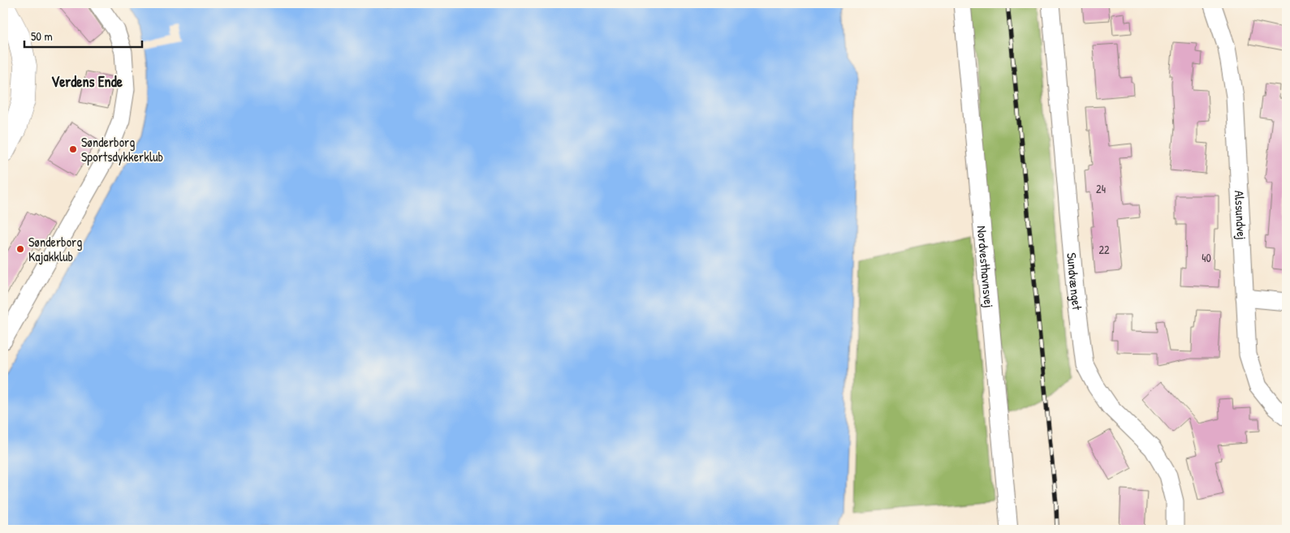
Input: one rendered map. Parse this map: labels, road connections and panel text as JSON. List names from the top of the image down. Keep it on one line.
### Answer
{"streets":{"street":["Alssundvej","Nordvesthavnsvej","Sundvænget"]},"districts":["Verdens Ende"],"places":["Sønderborg Sportsdykkerklub","Sønderborg Kajakklub"],"house_numbers":["24","22","40"],"scale_bar":"50 m"}
